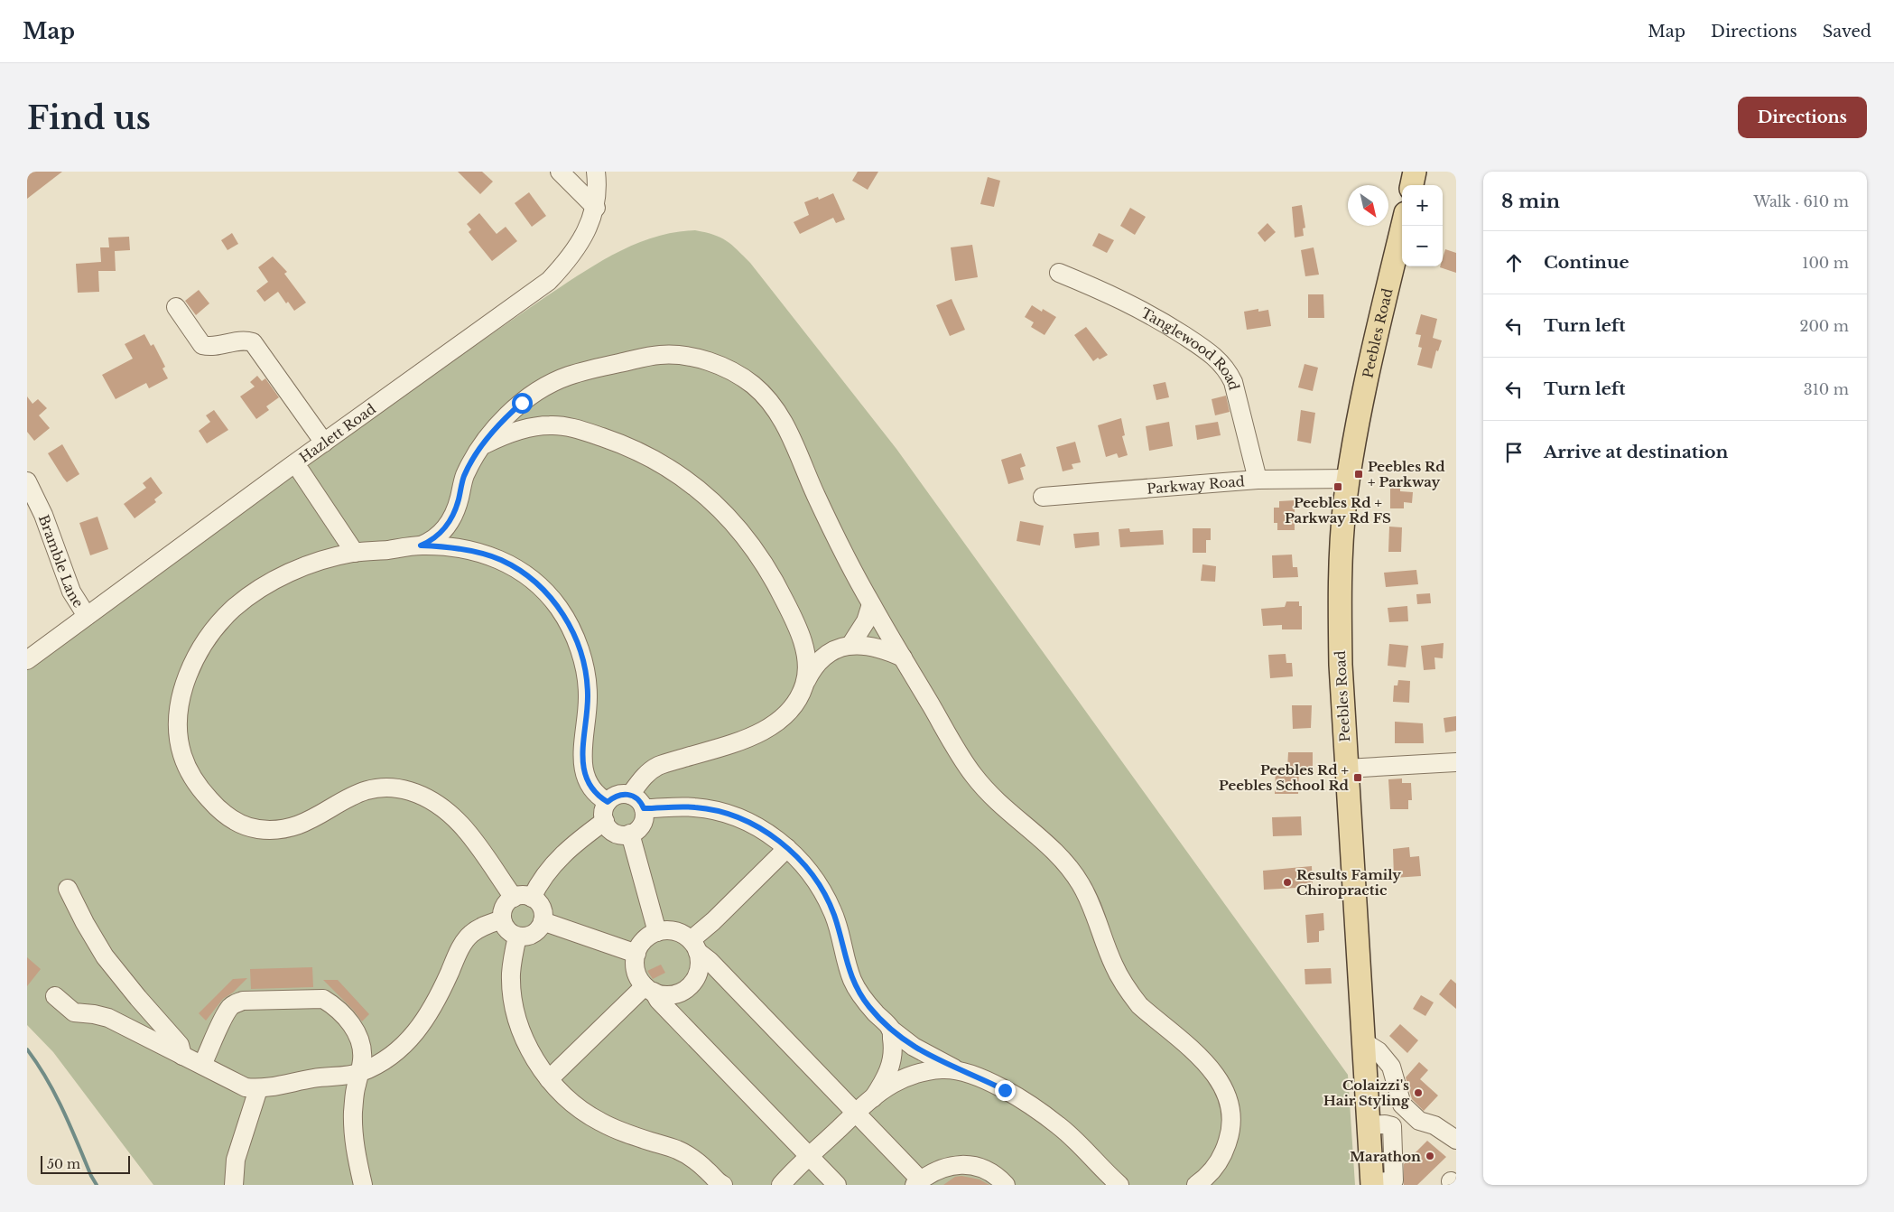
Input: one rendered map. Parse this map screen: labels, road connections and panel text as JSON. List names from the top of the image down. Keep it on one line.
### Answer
{"streets":{"main road":["Peebles Road"],"street":["Tanglewood Road","Hazlett Road","Parkway Road","Bramble Lane"]},"crossings":[["Peebles Road","Parkway Road"],["Tanglewood Road","Parkway Road"],["Hazlett Road","Bramble Lane"]],"places":{"transit":["Peebles Rd + Parkway","Peebles Rd + Parkway Rd FS","Peebles Rd + Peebles School Rd"],"other":["Results Family Chiropractic","Colaizzi's Hair Styling","Marathon"]},"scale_bar":"50 m","north":"bottom right","page":{"header":"Map","nav":["Map","Directions","Saved"],"buttons":"Directions","title":"Find us","heading":["8 min","Walk · 610 m"],"map_buttons":["+","−"],"list":[["Continue","100 m"],["Turn left","200 m"],["Turn left","310 m"],"Arrive at destination"],"scale":"50 m"}}
